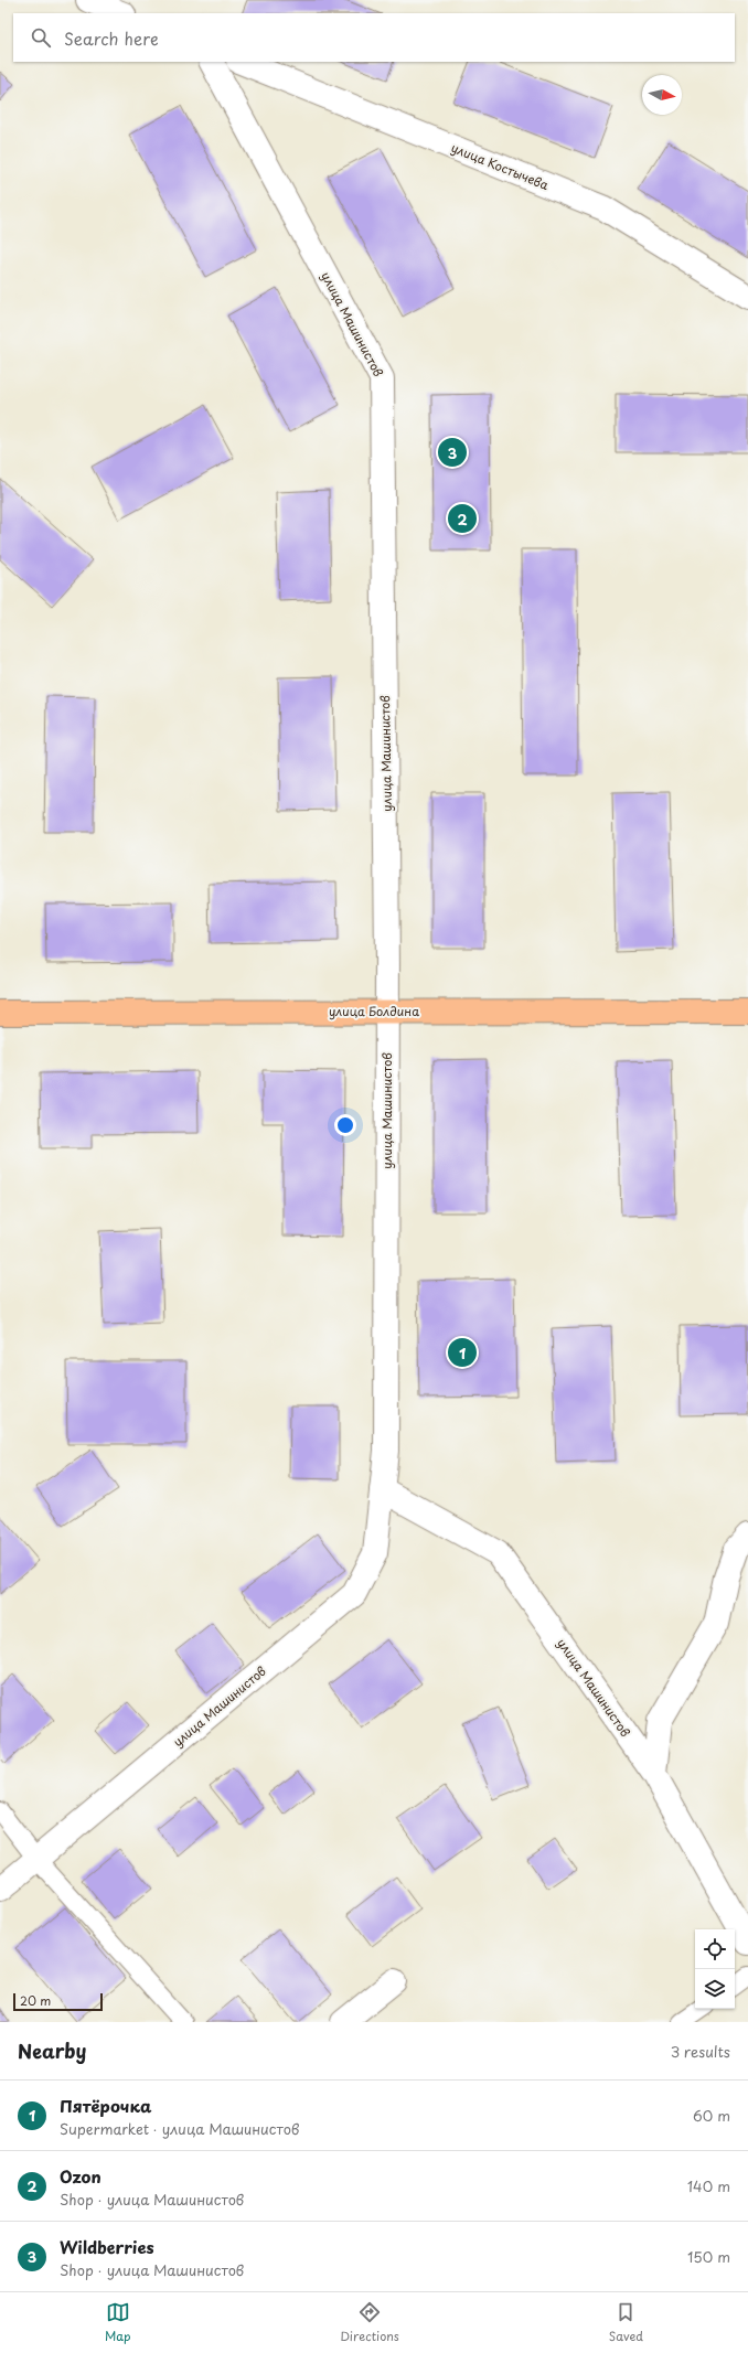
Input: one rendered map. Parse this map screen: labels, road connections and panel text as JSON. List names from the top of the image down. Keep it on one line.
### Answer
{"streets":{"main road":["улица Болдина"],"street":["улица Костычева","улица Машинистов"]},"crossings":[["улица Машинистов","улица Болдина"]],"scale_bar":"20 m","north":"right","page":{"search":"Search here","pins":["3","2","1"],"scale":"20 m","heading":["Nearby","3 results"],"list":[{"mark":"1","name":"Пятёрочка","note":"Supermarket · улица Машинистов","value":"60 m"},{"mark":"2","name":"Ozon","note":"Shop · улица Машинистов","value":"140 m"},{"mark":"3","name":"Wildberries","note":"Shop · улица Машинистов","value":"150 m"}],"nav":["Map","Directions","Saved"]}}
